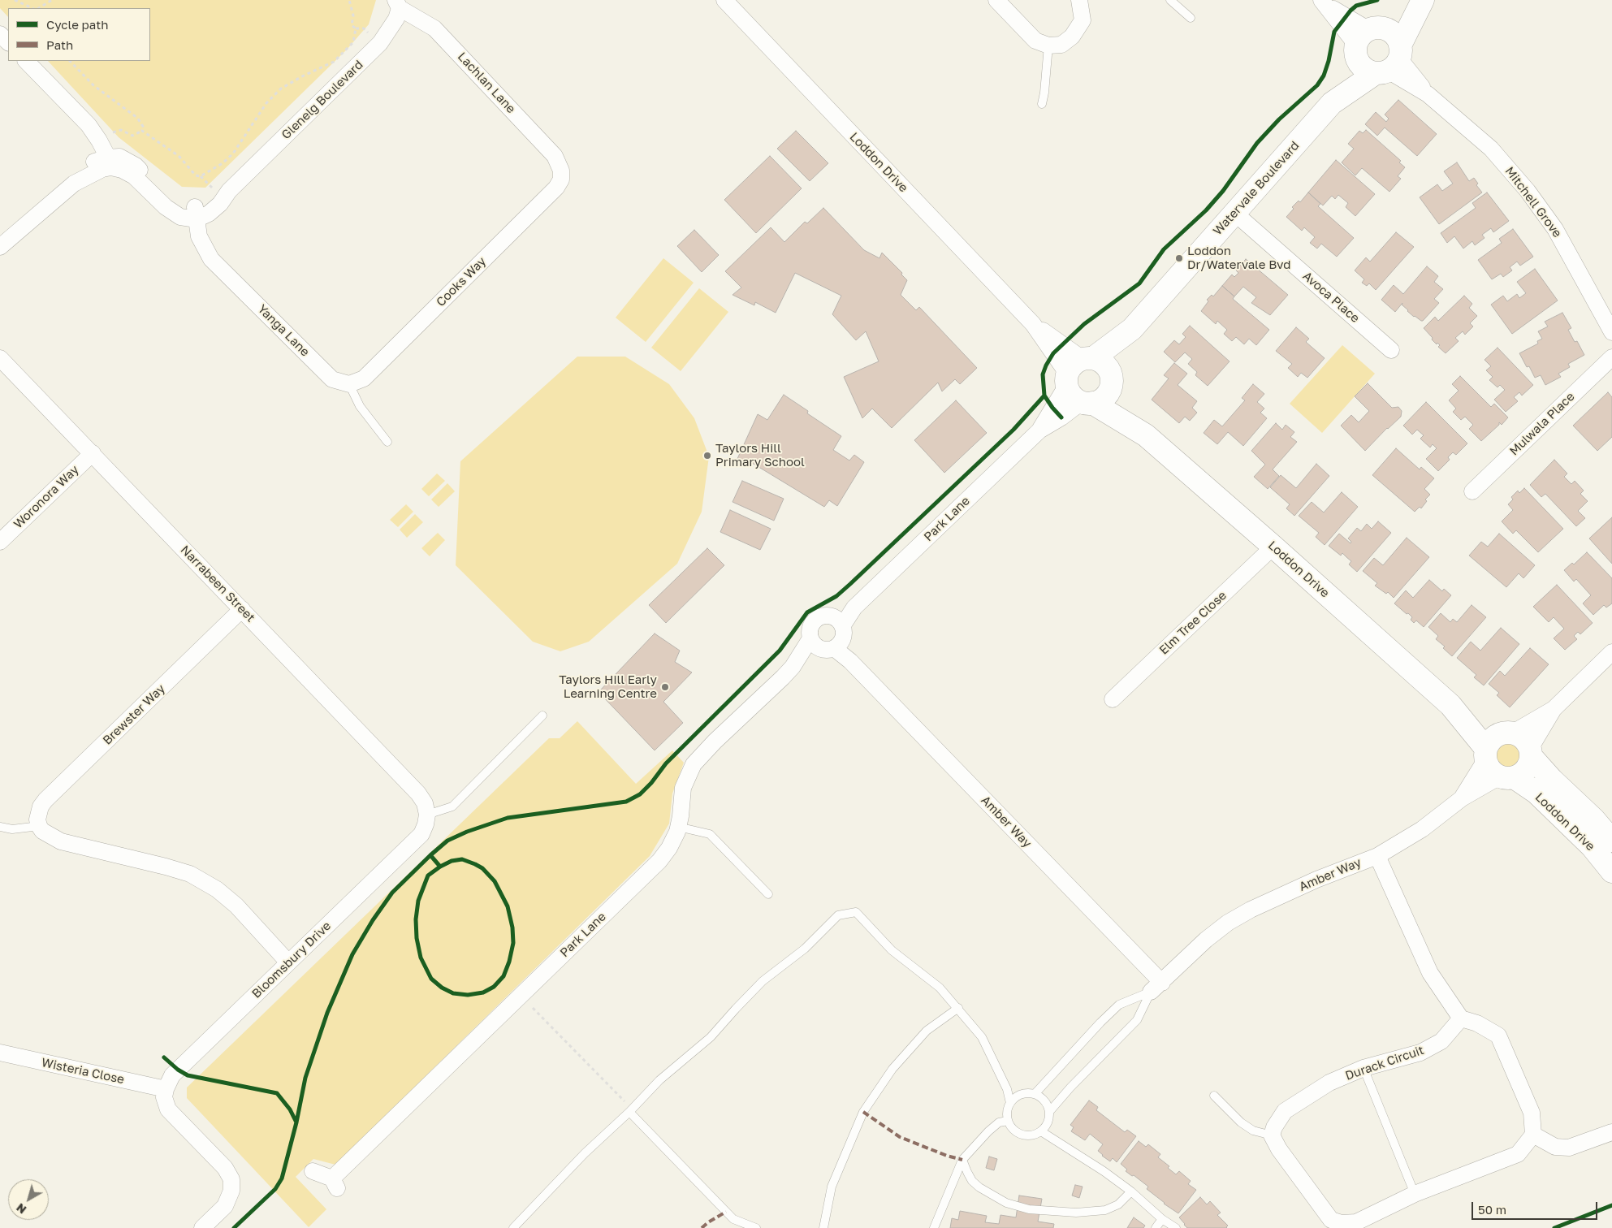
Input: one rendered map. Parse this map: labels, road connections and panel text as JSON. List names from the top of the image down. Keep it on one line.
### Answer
{"streets":{"street":["Lachlan Lane","Glenelg Boulevard","Loddon Drive","Watervale Boulevard","Mitchell Grove","Cooks Way","Avoca Place","Yanga Lane","Mulwala Place","Woronora Way","Park Lane","Narrabeen Street","Elm Tree Close","Brewster Way","Amber Way","Bloomsbury Drive","Durack Circuit","Wisteria Close"]},"crossings":[["Lachlan Lane","Glenelg Boulevard"],["Lachlan Lane","Cooks Way"],["Glenelg Boulevard","Yanga Lane"],["Loddon Drive","Watervale Boulevard"],["Loddon Drive","Park Lane"],["Loddon Drive","Elm Tree Close"],["Loddon Drive","Amber Way"],["Watervale Boulevard","Mitchell Grove"],["Watervale Boulevard","Avoca Place"],["Watervale Boulevard","Park Lane"],["Cooks Way","Yanga Lane"],["Woronora Way","Narrabeen Street"],["Park Lane","Amber Way"],["Narrabeen Street","Brewster Way"],["Narrabeen Street","Bloomsbury Drive"],["Bloomsbury Drive","Wisteria Close"]],"places":["Loddon Dr/Watervale Bvd","Taylors Hill Primary School","Taylors Hill Early Learning Centre"],"legend":["Cycle path","Path"],"scale_bar":"50 m","north":"bottom left"}
